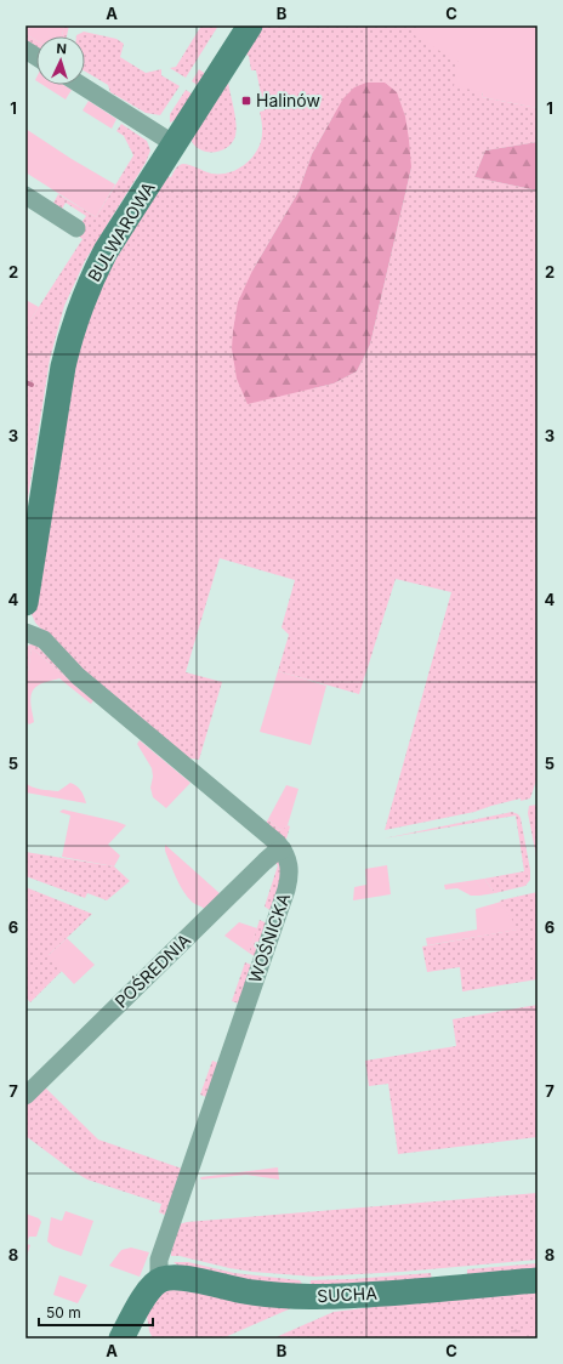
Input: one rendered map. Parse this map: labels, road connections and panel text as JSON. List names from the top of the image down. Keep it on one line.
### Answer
{"streets":{"street":["BULWAROWA","WOŚNICKA","POŚREDNIA","SUCHA"]},"crossings":[["WOŚNICKA","POŚREDNIA"],["WOŚNICKA","SUCHA"]],"places":{"transit":["Halinów"]},"scale_bar":"50 m","north":"top","grid":{"columns":["A","B","C"],"rows":["1","2","3","4","5","6","7","8"]}}
